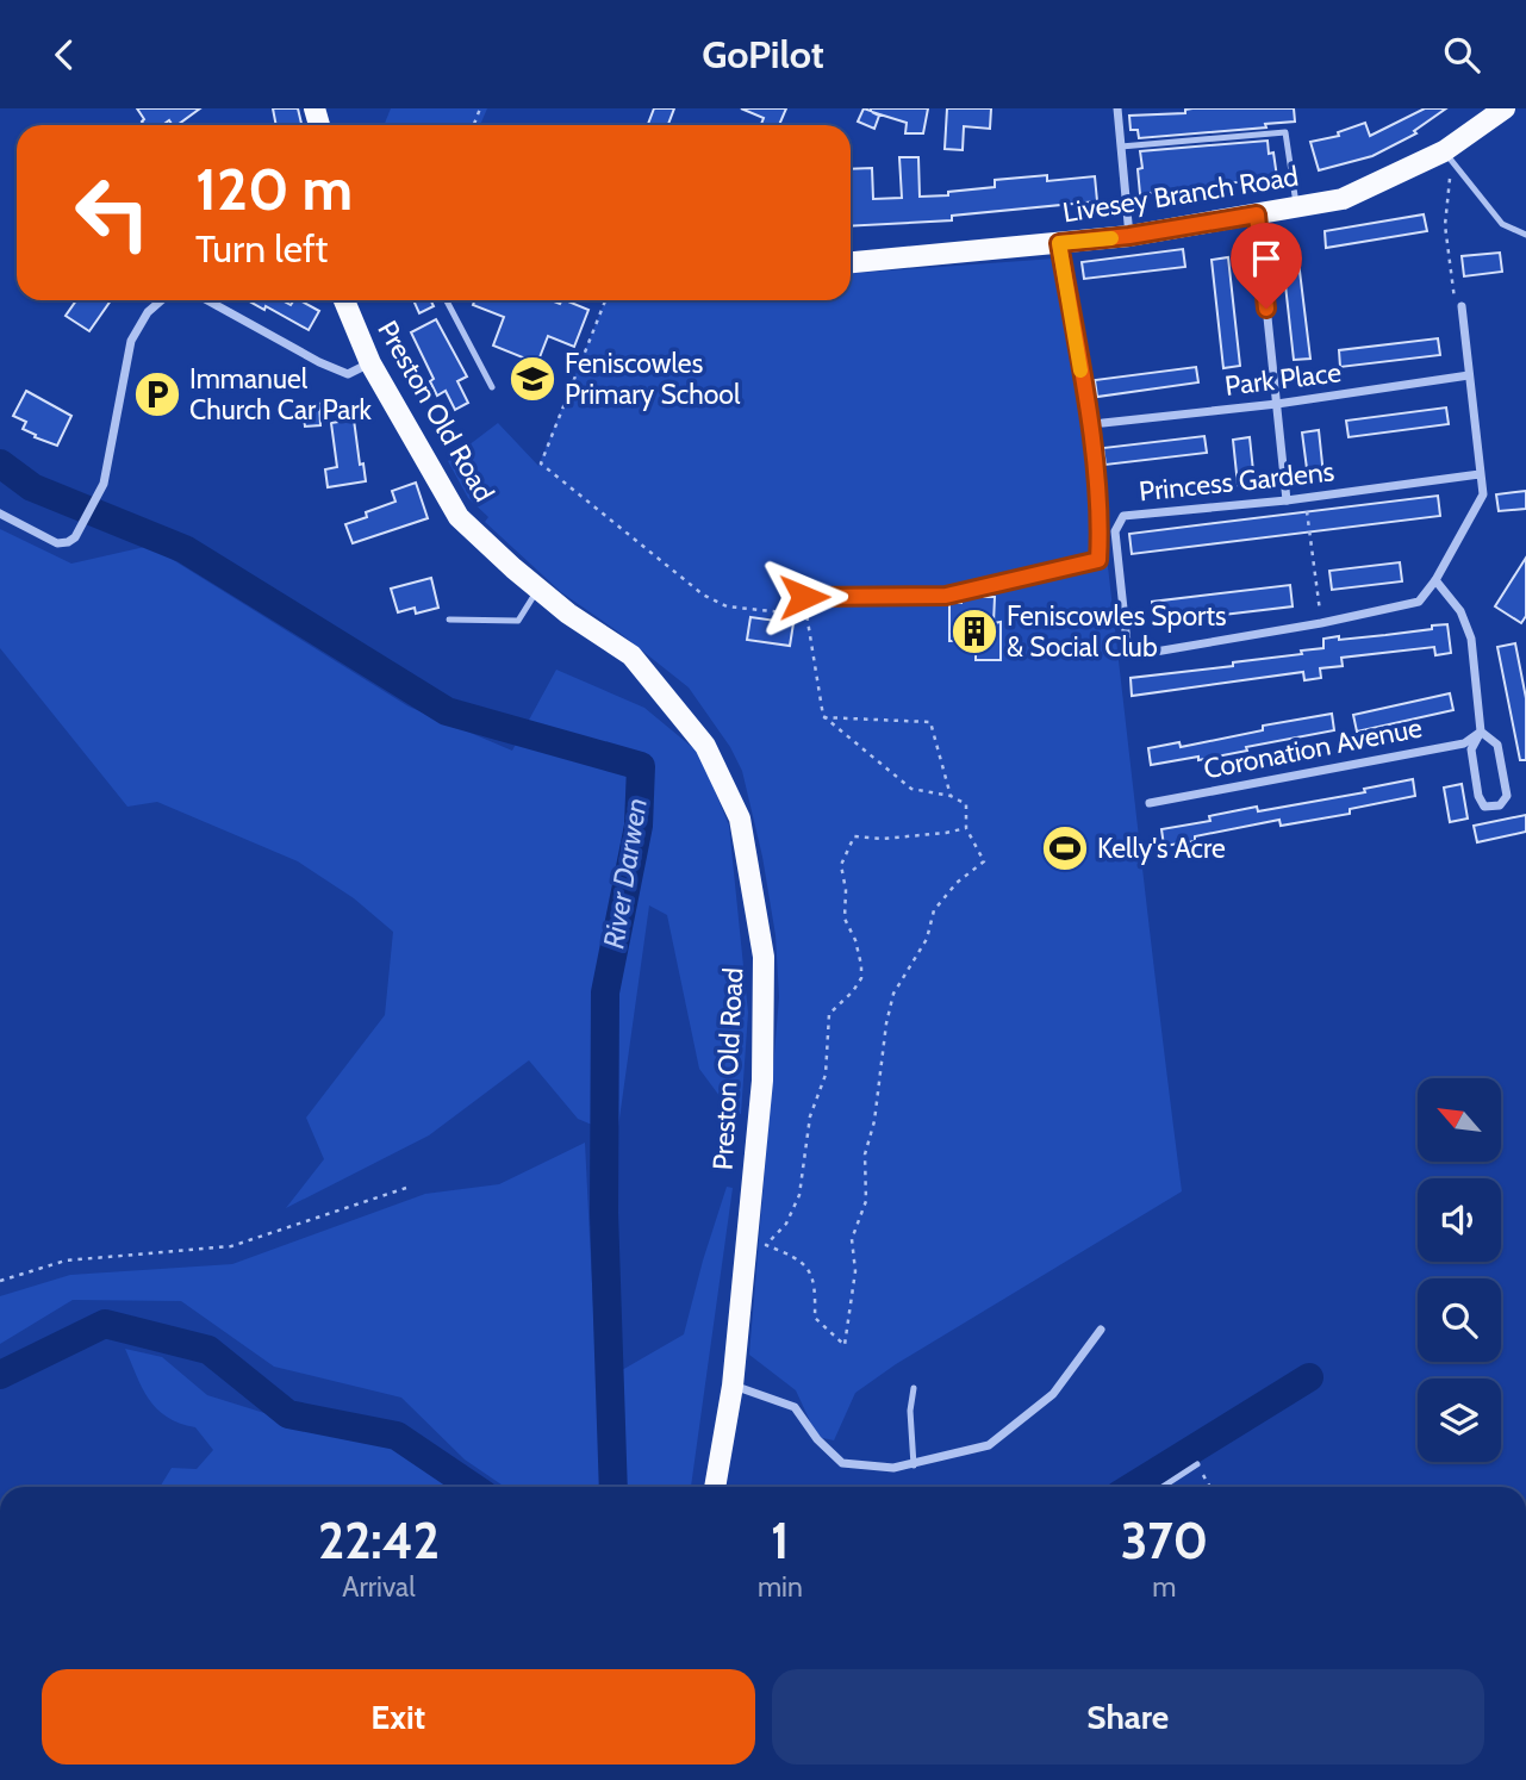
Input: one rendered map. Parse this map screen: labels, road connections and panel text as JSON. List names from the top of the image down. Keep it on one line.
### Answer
{"streets":{"main road":["Livesey Branch Road","Preston Old Road"],"street":["Park Place","Princess Gardens","Coronation Avenue"]},"crossings":[["Park Place","Princess Gardens"]],"water":["River Darwen"],"places":{"school or university":["Feniscowles Primary School"],"parking":["Immanuel Church Car Park"],"building":["Feniscowles Sports & Social Club"],"sports":["Kelly's Acre"]},"north":"top left","page":{"header":"GoPilot","turn":["120 m","Turn left"],"eta":["22:42","Arrival","1","min","370","m"],"buttons":["Exit","Share"]}}
